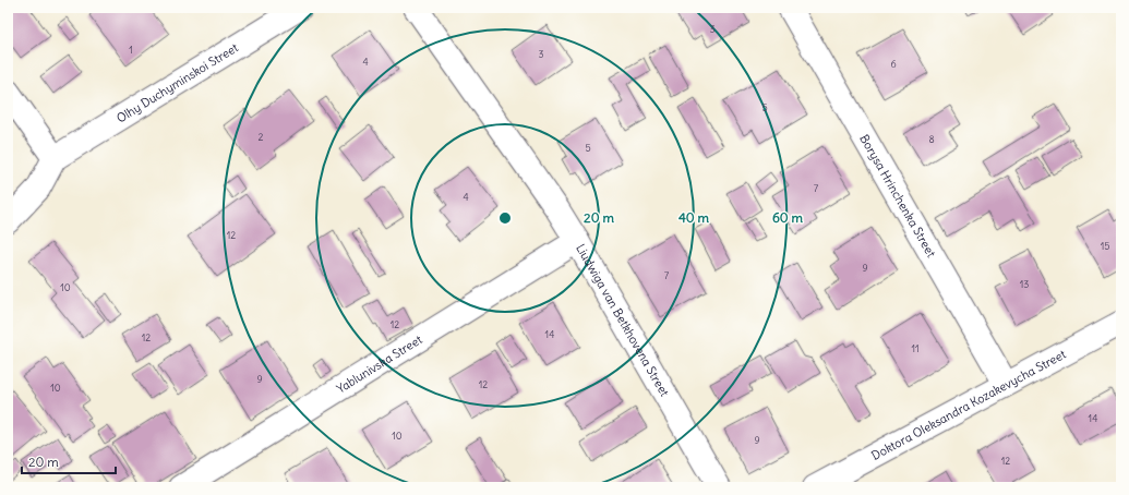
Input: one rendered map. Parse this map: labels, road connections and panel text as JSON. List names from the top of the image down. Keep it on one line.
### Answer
{"streets":{"street":["Olhy Duchyminskoi Street","Borysa Hrinchenka Street","Liudwiga van Betkhovena Street","Yablunivska Street","Doktora Oleksandra Kozakevycha Street"]},"crossings":[["Borysa Hrinchenka Street","Doktora Oleksandra Kozakevycha Street"],["Liudwiga van Betkhovena Street","Yablunivska Street"]],"house_numbers":["3","1","3","4","6","5","2","8","5","7","4","12","15","9","7","13","10","12","14","12","11","9","12","10","14","10","9","12"],"scale_bar":"20 m","rings":["20 m","40 m","60 m"]}
